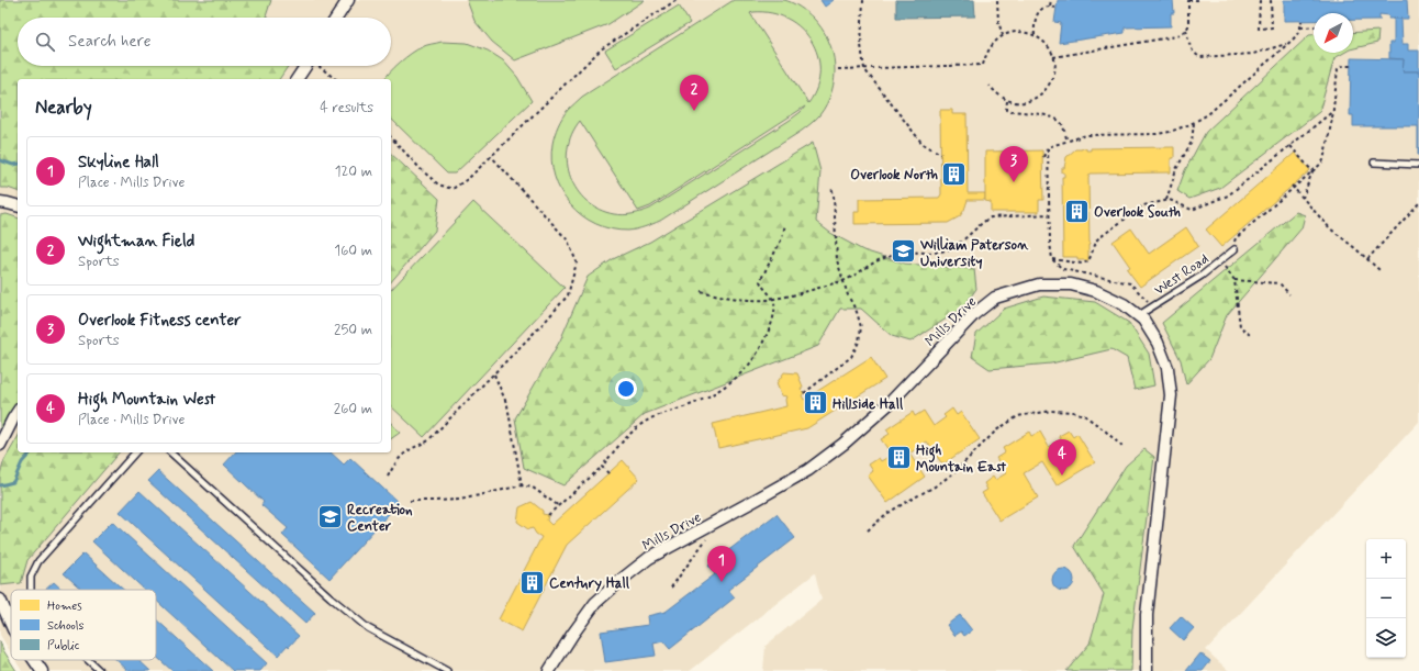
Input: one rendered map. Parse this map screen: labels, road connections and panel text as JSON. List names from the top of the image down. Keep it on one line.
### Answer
{"streets":{"street":["Mills Drive"],"lane":["West Road"]},"crossings":[["West Road","Mills Drive"]],"places":{"building":["Overlook North","Overlook South","Hillside Hall","High Mountain East","Century Hall"],"school or university":["William Paterson University","Recreation Center"]},"legend":["Homes","Schools","Public"],"north":"bottom left","page":{"search":"Search here","pins":["2","3","4","1"],"heading":["Nearby","4 results"],"list":[{"mark":"1","name":"Skyline Hall","note":"Place · Mills Drive","value":"120 m"},{"mark":"2","name":"Wightman Field","note":"Sports","value":"160 m"},{"mark":"3","name":"Overlook Fitness center","note":"Sports","value":"250 m"},{"mark":"4","name":"High Mountain West","note":"Place · Mills Drive","value":"260 m"}],"map_buttons":["+","−"]}}
